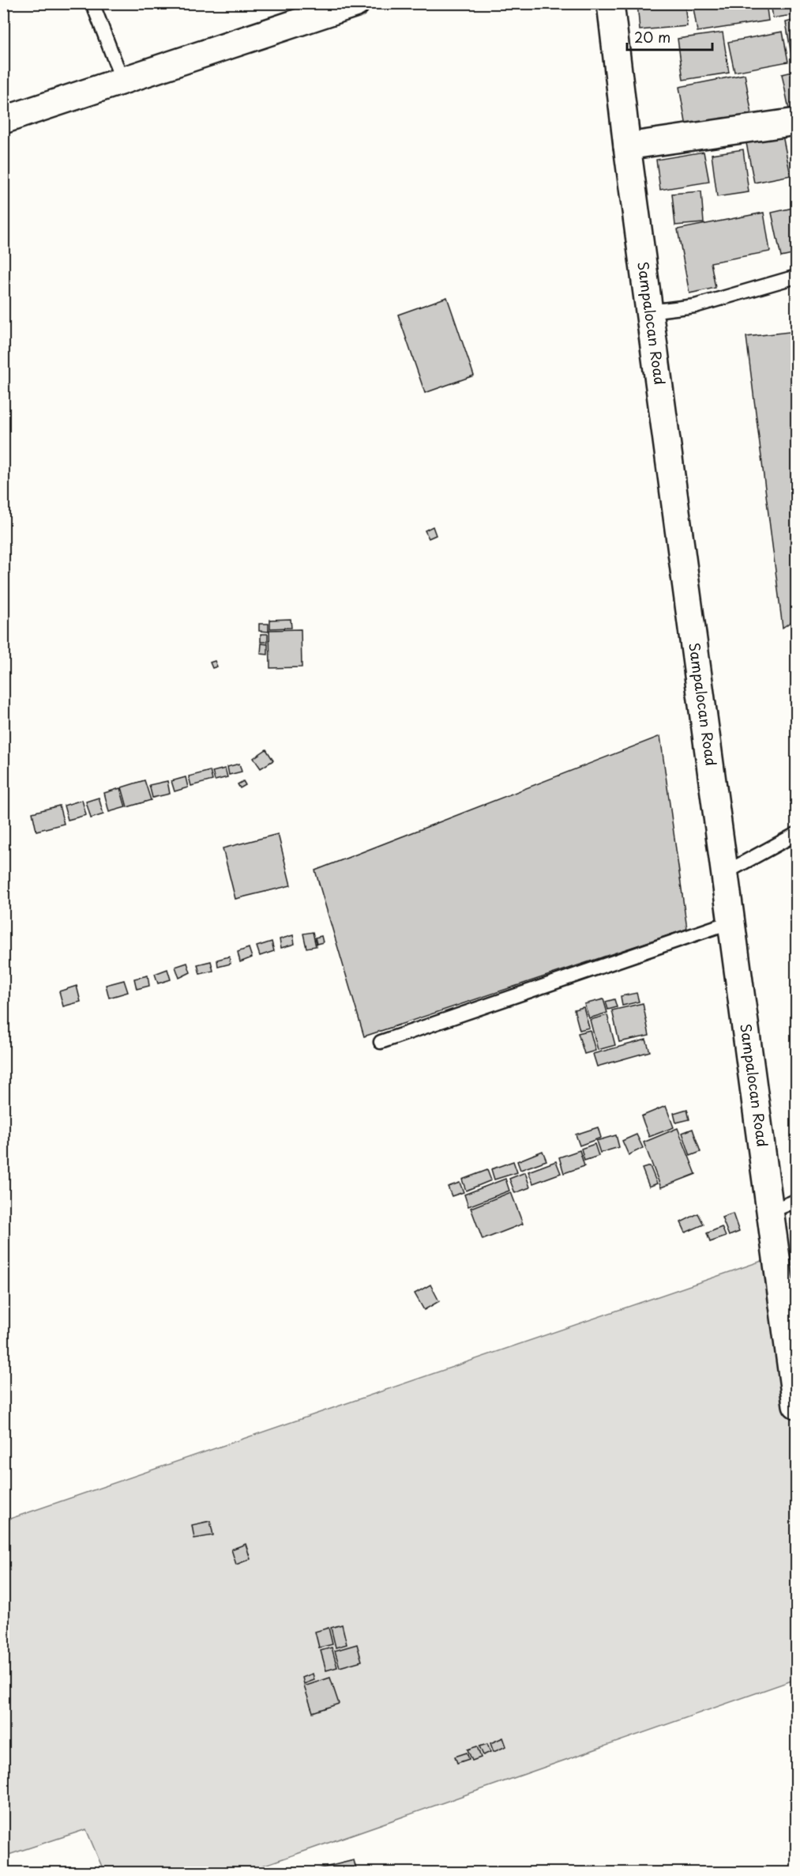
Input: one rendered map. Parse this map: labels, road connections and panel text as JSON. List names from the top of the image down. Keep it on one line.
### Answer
{"streets":{"main road":["Sampalocan Road"]},"scale_bar":"20 m"}
